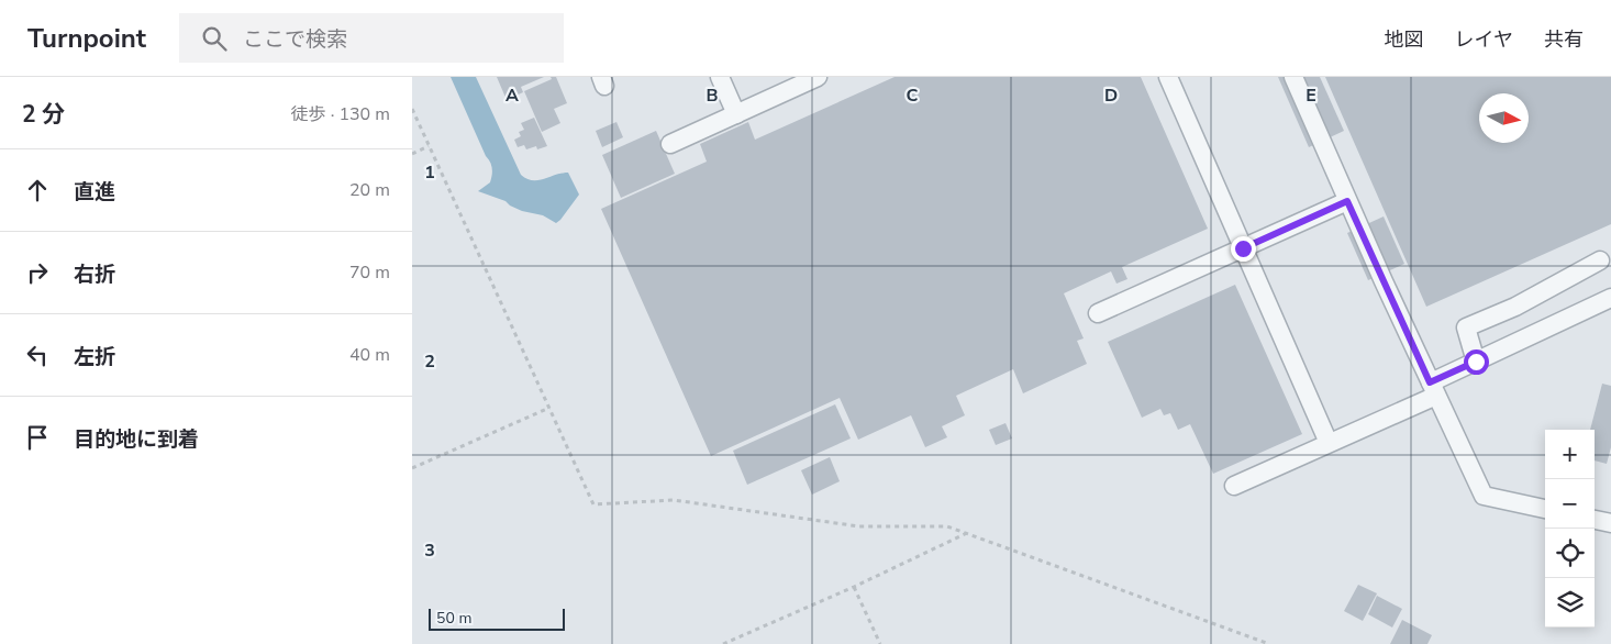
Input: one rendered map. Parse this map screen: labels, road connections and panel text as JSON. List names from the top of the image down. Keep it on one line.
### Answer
{"scale_bar":"50 m","north":"right","page":{"header":"Turnpoint","search":"ここで検索","nav":["地図","レイヤ","共有"],"heading":["2 分","徒歩 · 130 m"],"list":[["直進","20 m"],["右折","70 m"],["左折","40 m"],"目的地に到着"],"map_buttons":["+","−"],"scale":"50 m"},"grid":{"columns":["A","B","C","D","E"],"rows":["1","2","3"]}}
